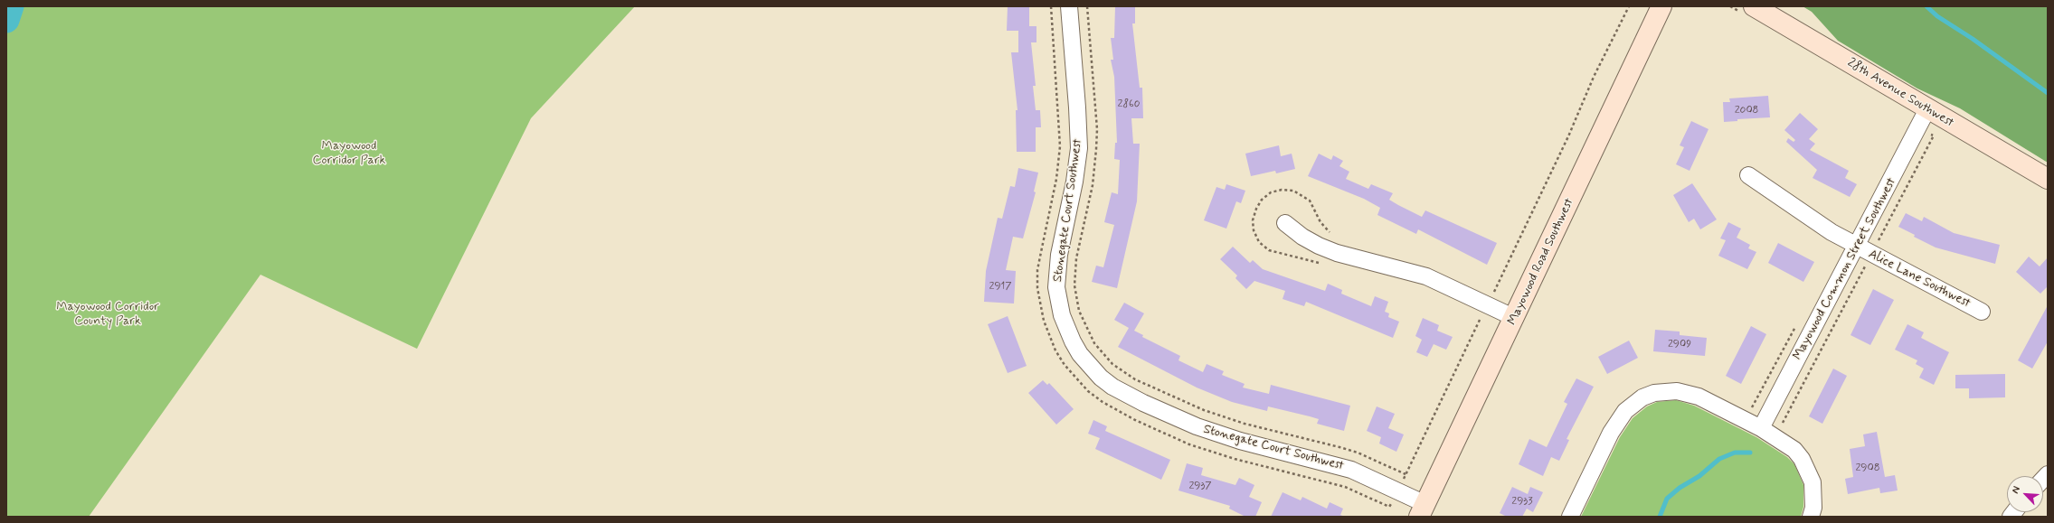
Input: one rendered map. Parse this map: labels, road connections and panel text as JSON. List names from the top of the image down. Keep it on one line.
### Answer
{"streets":{"street":["28th Avenue Southwest","Stonegate Court Southwest","Mayowood Road Southwest","Mayowood Common Street Southwest","Alice Lane Southwest"]},"crossings":[["28th Avenue Southwest","Mayowood Common Street Southwest"],["Stonegate Court Southwest","Mayowood Road Southwest"],["Mayowood Common Street Southwest","Alice Lane Southwest"]],"parks":["Mayowood Corridor Park","Mayowood Corridor County Park"],"house_numbers":["2860","2008","2917","2909","2908","2937","2933"],"north":"top left"}
